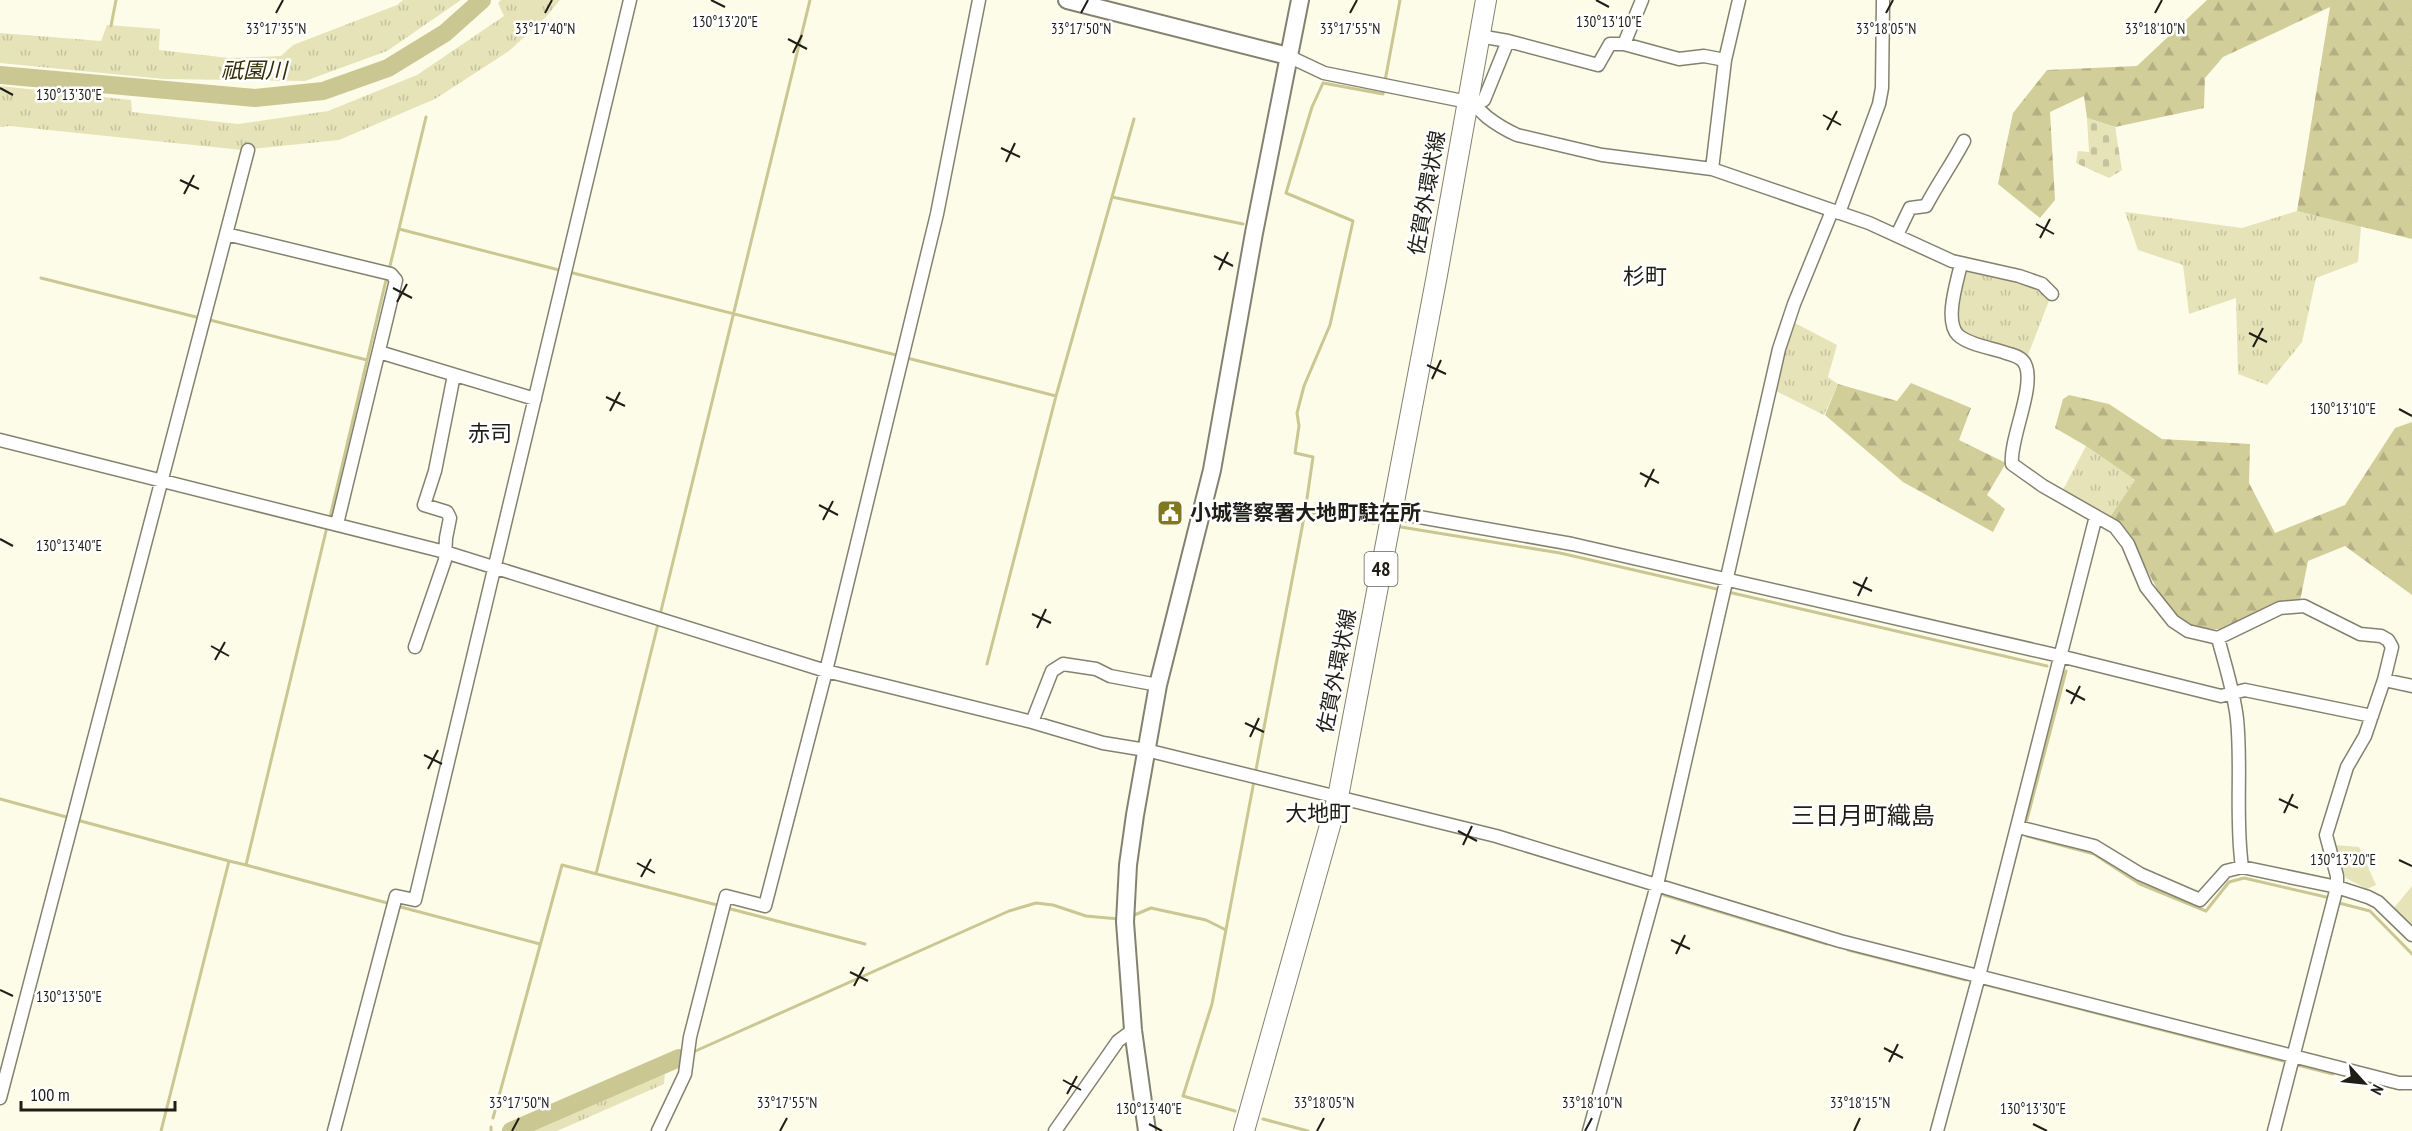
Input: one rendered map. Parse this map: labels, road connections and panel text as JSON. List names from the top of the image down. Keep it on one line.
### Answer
{"streets":{"main road":["佐賀外環状線","48"]},"districts":["杉町","赤司","大地町","三日月町織島"],"water":["祇園川"],"places":{"public building":["小城警察署大地町駐在所"]},"scale_bar":"100 m","north":"bottom right","coordinates":["130°13'20\"E","130°13'10\"E","33°17'35\"N","33°17'40\"N","33°17'50\"N","33°17'55\"N","33°18'05\"N","33°18'10\"N","130°13'30\"E","130°13'40\"E","130°13'50\"E","33°18'15\"N"]}
